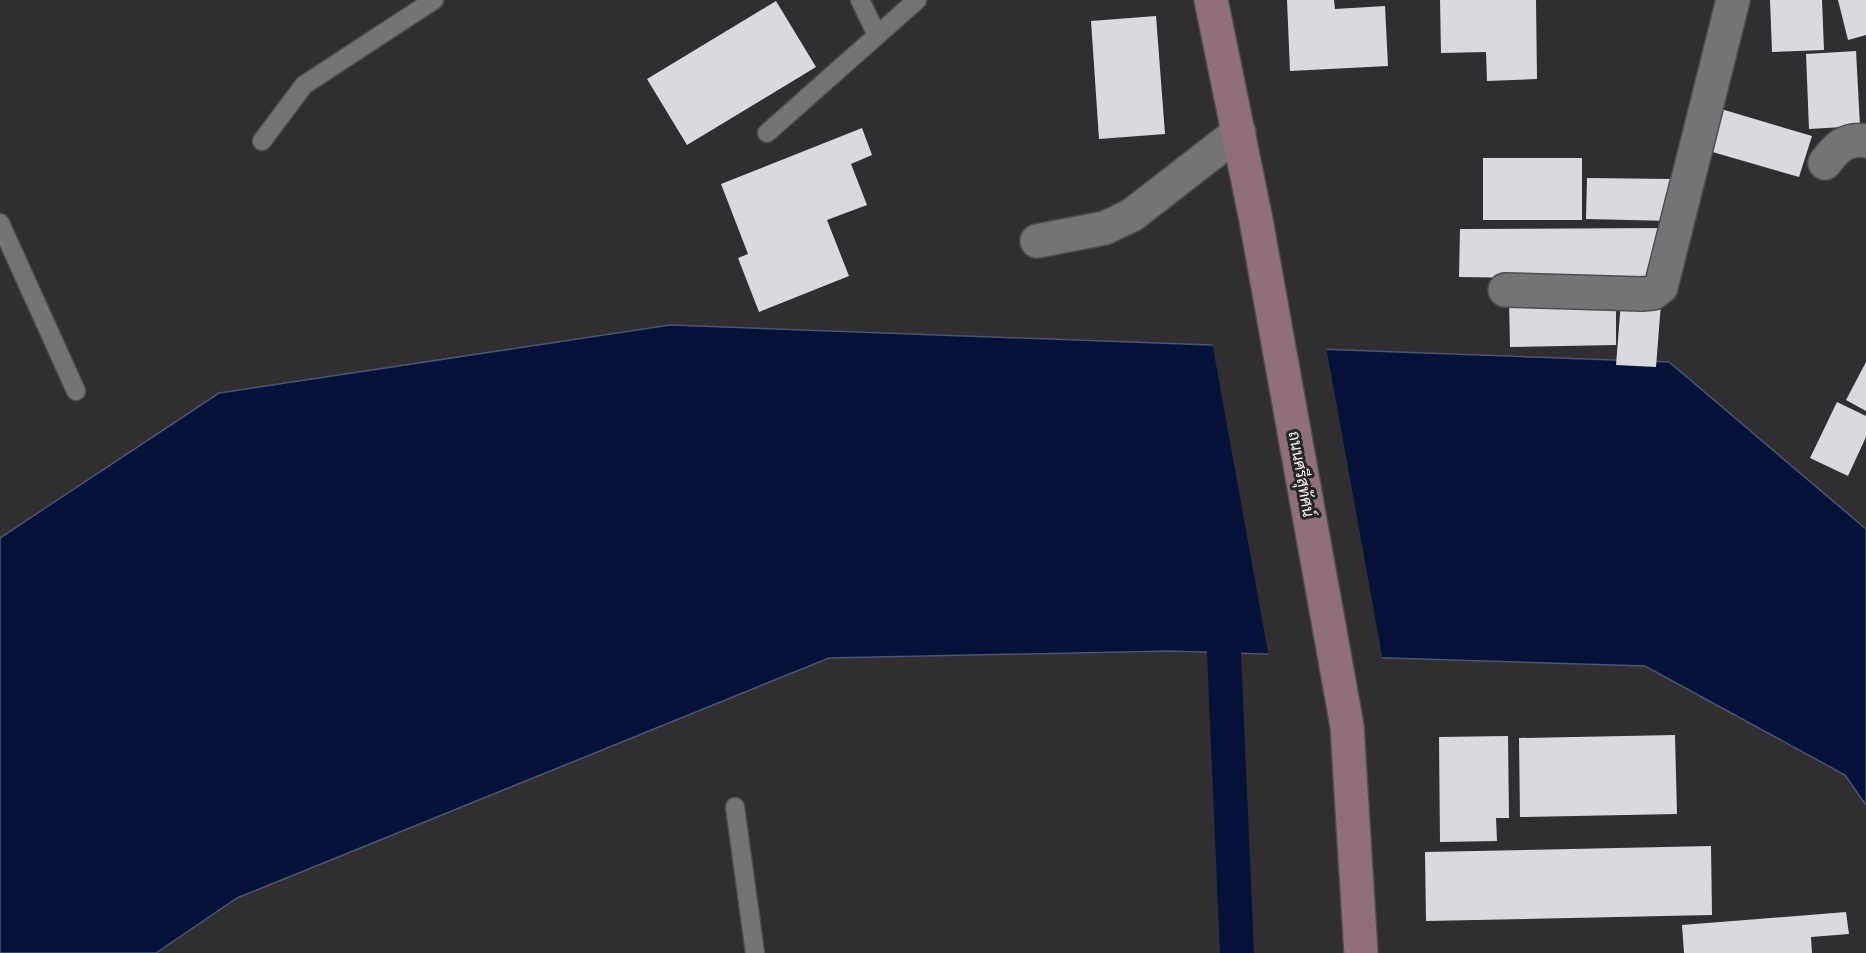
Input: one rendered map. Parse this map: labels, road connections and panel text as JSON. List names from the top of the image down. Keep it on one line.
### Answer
{"streets":{"street":["ถนนศรีสุทัศน์"]}}
